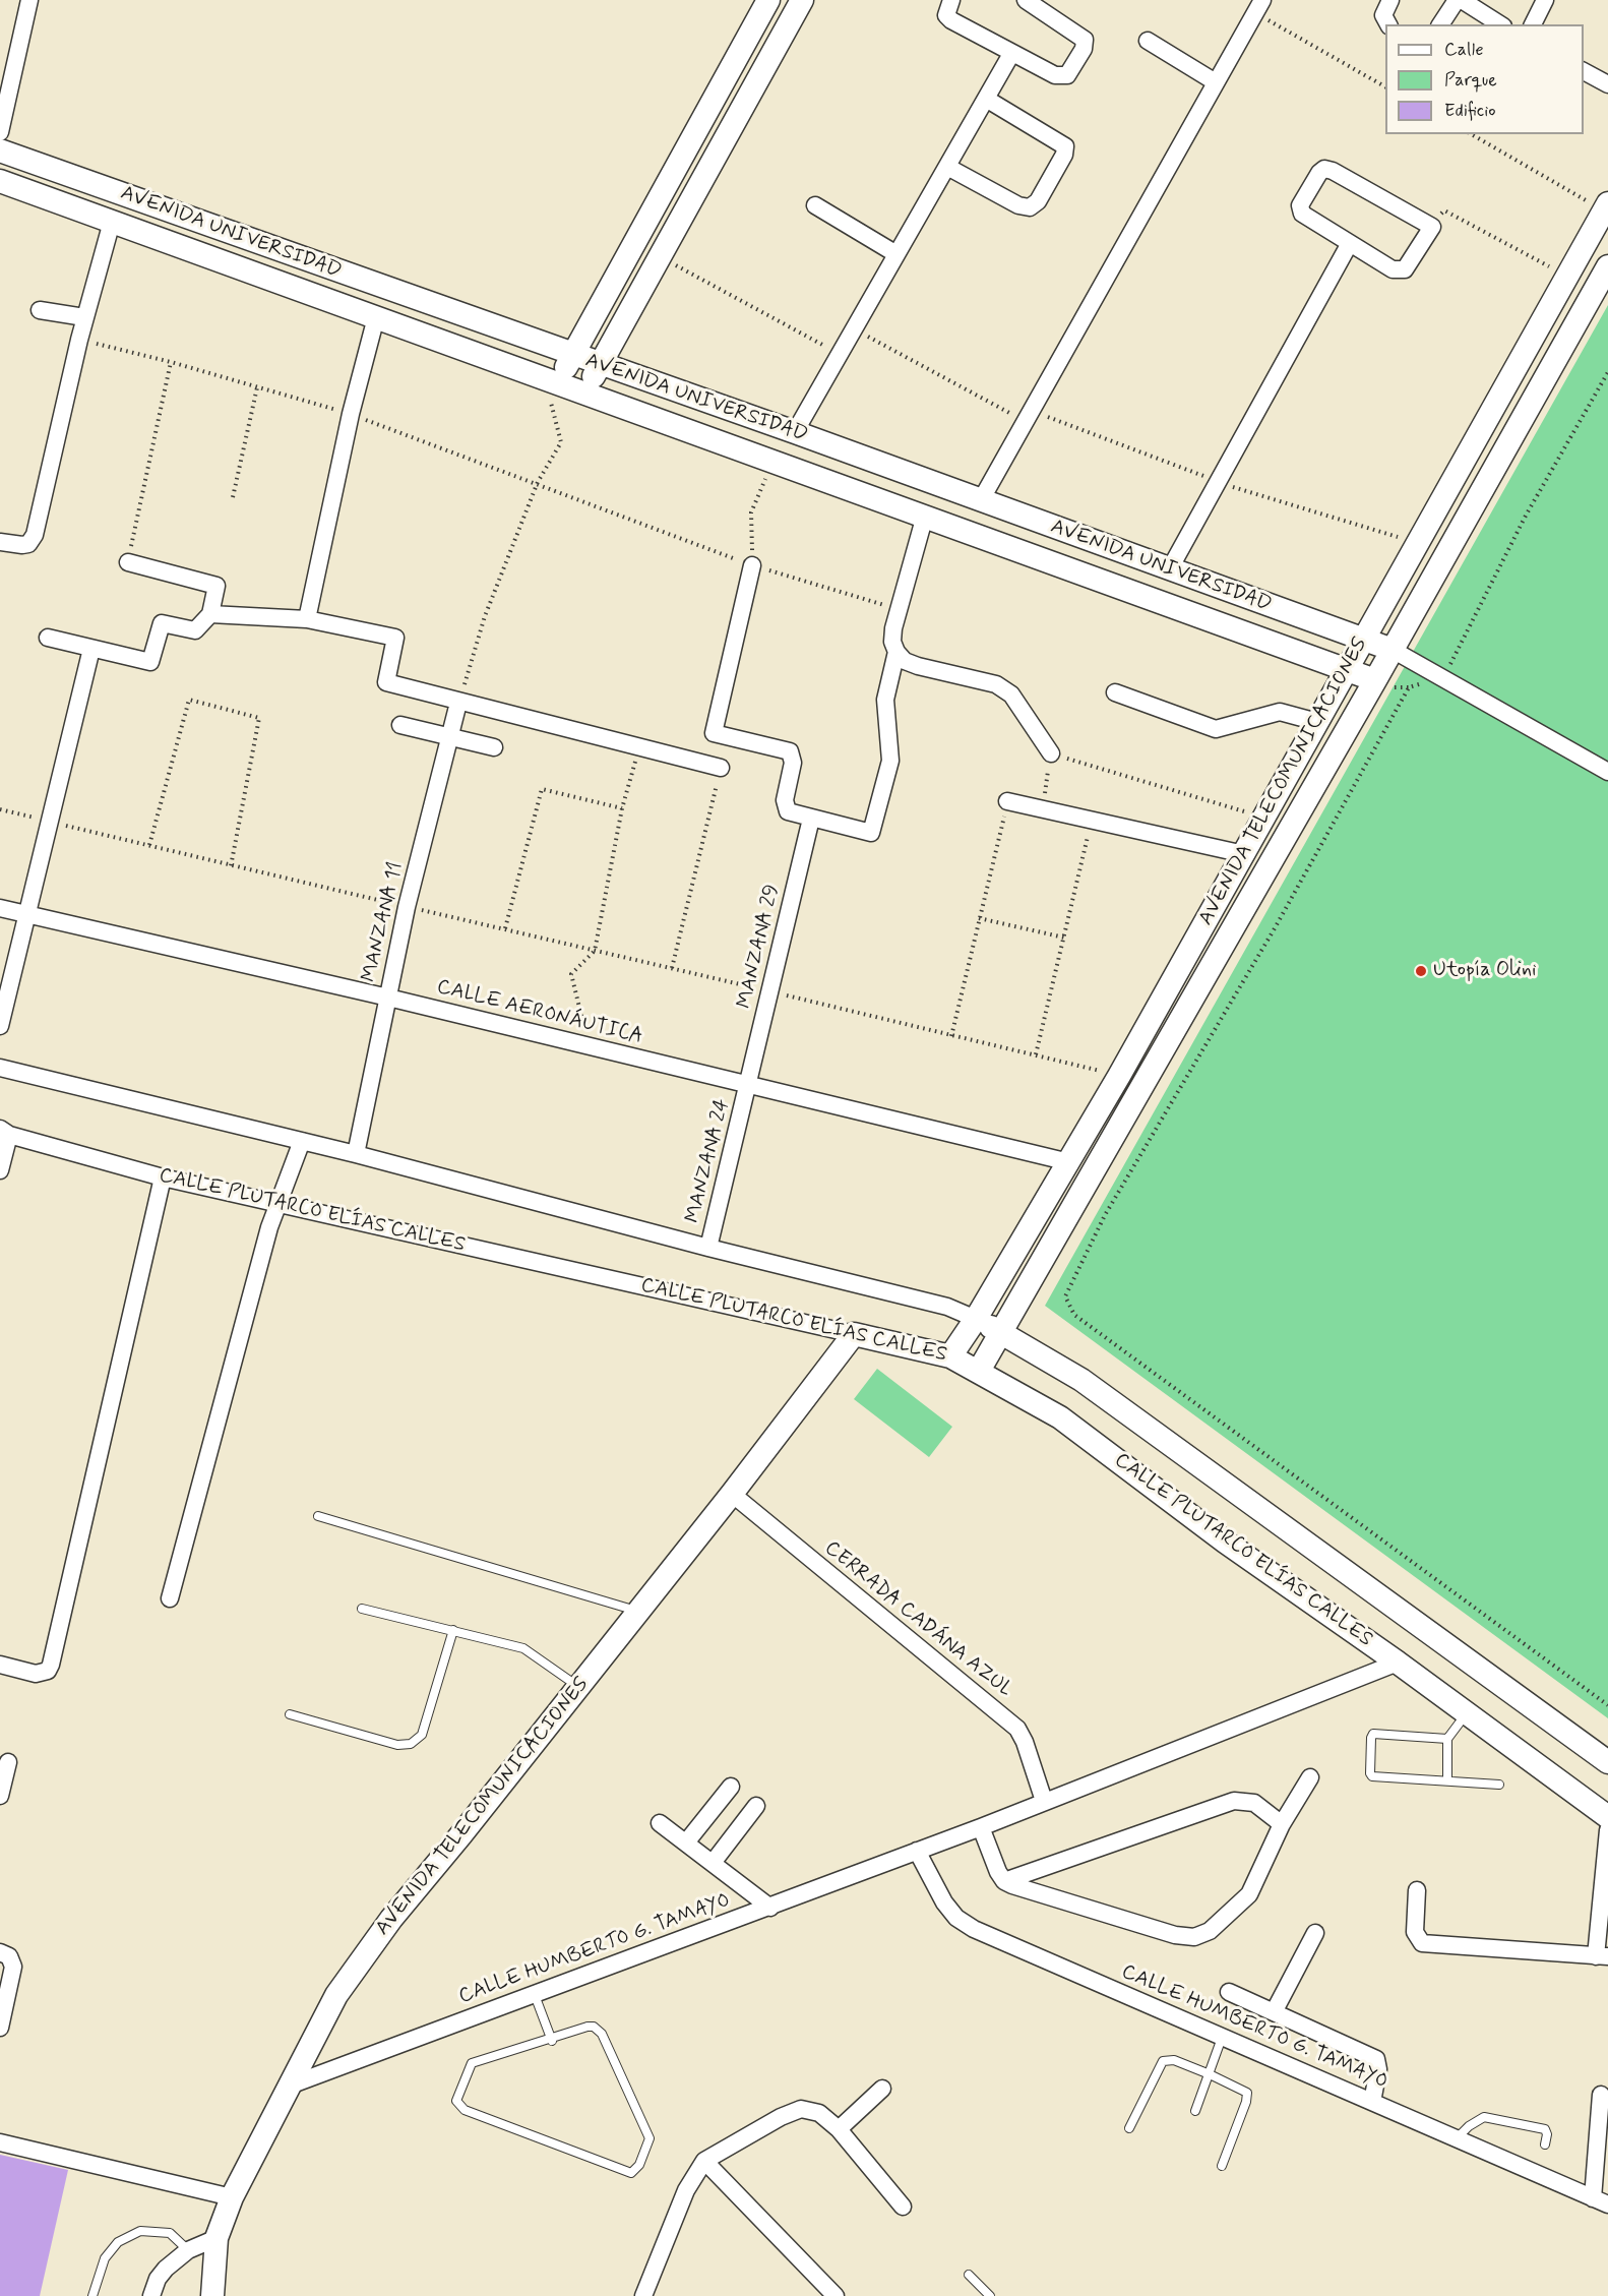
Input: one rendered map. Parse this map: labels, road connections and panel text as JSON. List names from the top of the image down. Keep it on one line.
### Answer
{"streets":{"street":["AVENIDA UNIVERSIDAD","AVENIDA TELECOMUNICACIONES","MANZANA 11","MANZANA 29","CALLE AERONÁUTICA","MANZANA 24","CALLE PLUTARCO ELÍAS CALLES","CERRADA CADÁNA AZUL","CALLE HUMBERTO G. TAMAYO"]},"crossings":[["AVENIDA UNIVERSIDAD","AVENIDA TELECOMUNICACIONES"],["AVENIDA TELECOMUNICACIONES","CALLE AERONÁUTICA"],["AVENIDA TELECOMUNICACIONES","CALLE PLUTARCO ELÍAS CALLES"],["AVENIDA TELECOMUNICACIONES","CERRADA CADÁNA AZUL"],["AVENIDA TELECOMUNICACIONES","CALLE HUMBERTO G. TAMAYO"],["MANZANA 11","CALLE AERONÁUTICA"],["MANZANA 29","CALLE AERONÁUTICA"],["MANZANA 29","MANZANA 24"],["CALLE AERONÁUTICA","MANZANA 24"],["CALLE PLUTARCO ELÍAS CALLES","CALLE HUMBERTO G. TAMAYO"],["CERRADA CADÁNA AZUL","CALLE HUMBERTO G. TAMAYO"]],"places":["Utopía Olini"],"legend":["Calle","Parque","Edificio"]}
